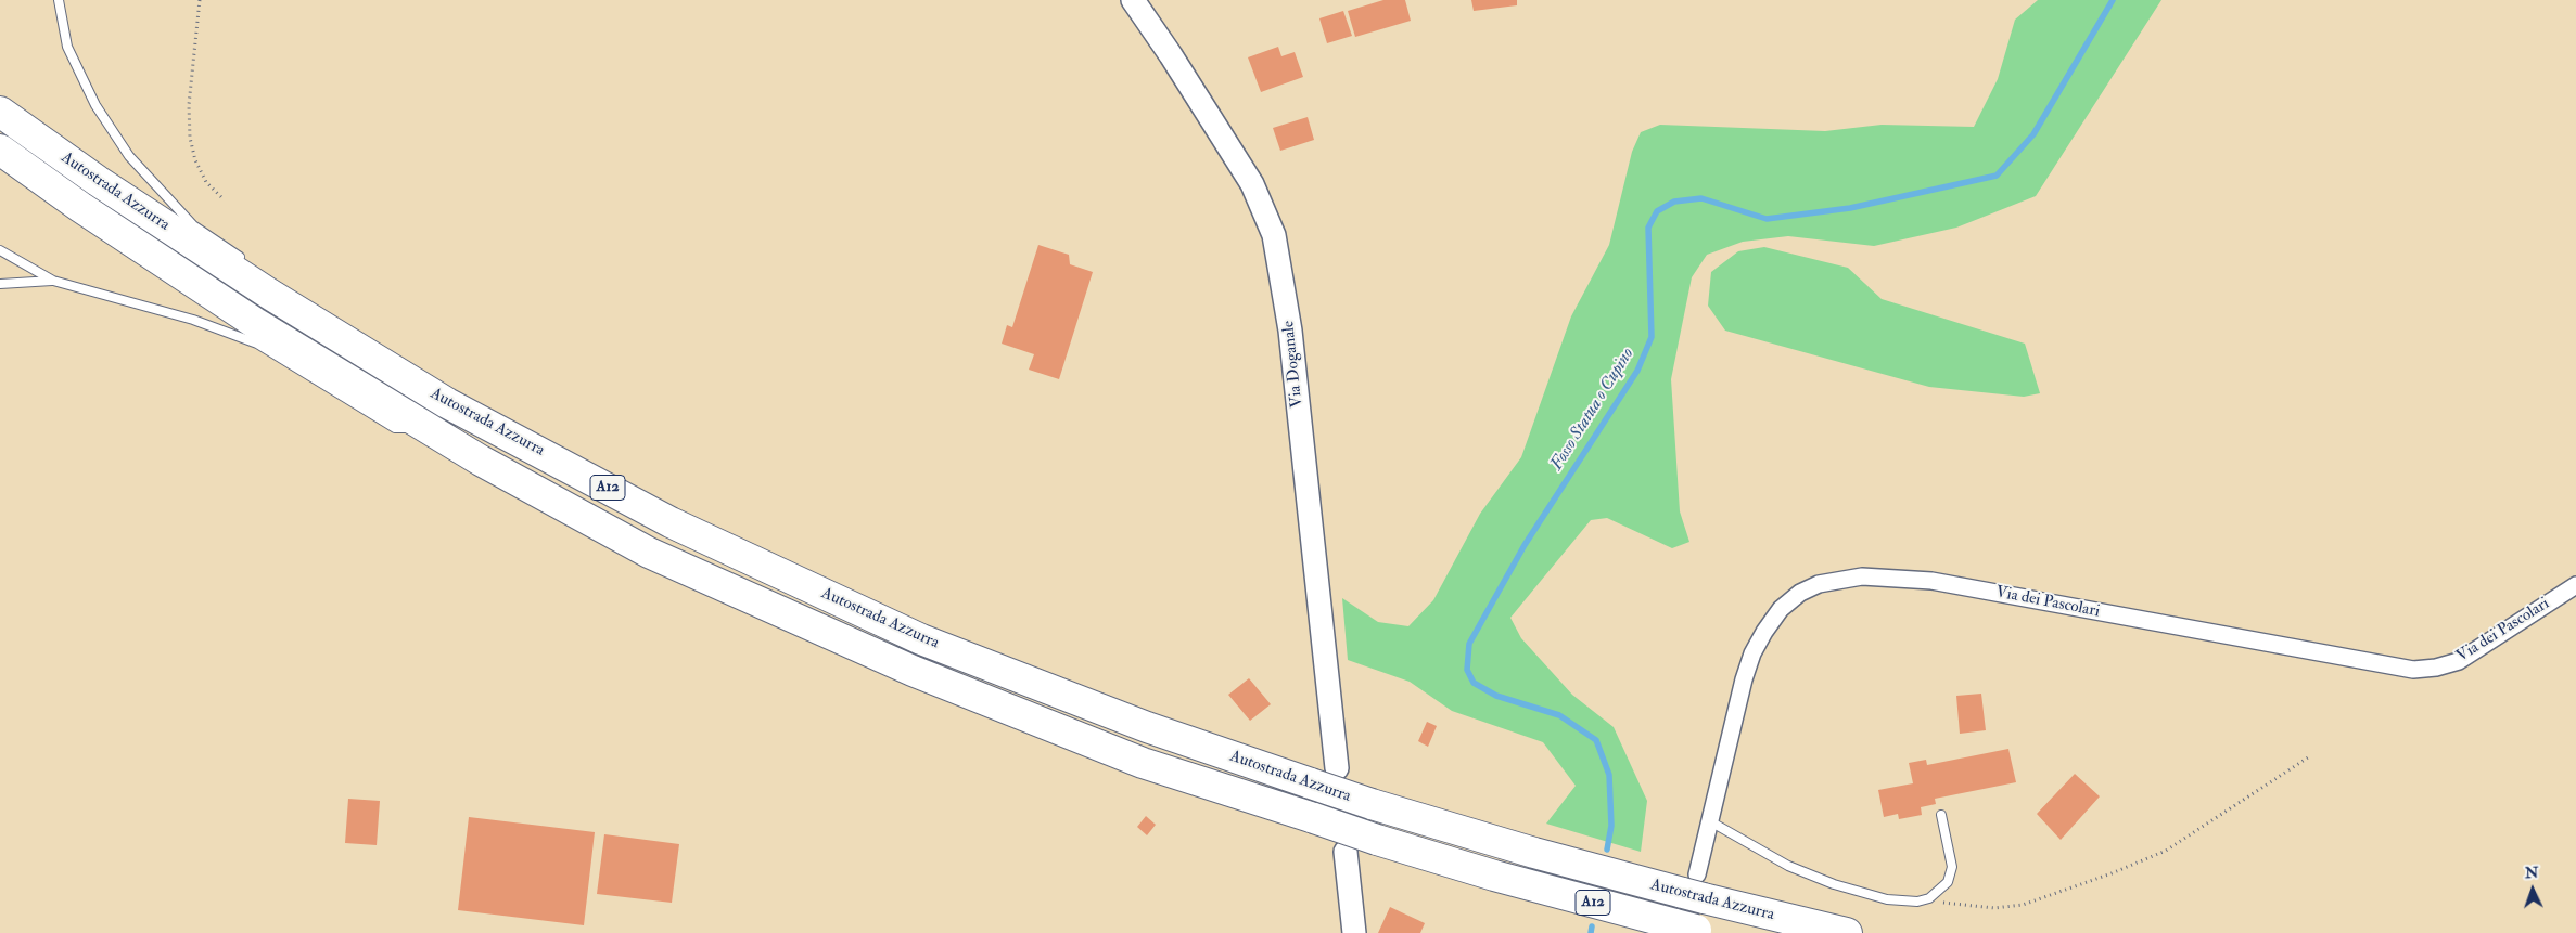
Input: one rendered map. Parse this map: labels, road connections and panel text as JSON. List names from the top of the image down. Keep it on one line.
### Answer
{"streets":{"highway":["Autostrada Azzurra","A12"],"main road":["Via Doganale"],"street":["Via dei Pascolari"]},"crossings":[["Autostrada Azzurra","Via dei Pascolari"]],"water":["Fosso Statua o Cupino"],"north":"top"}
